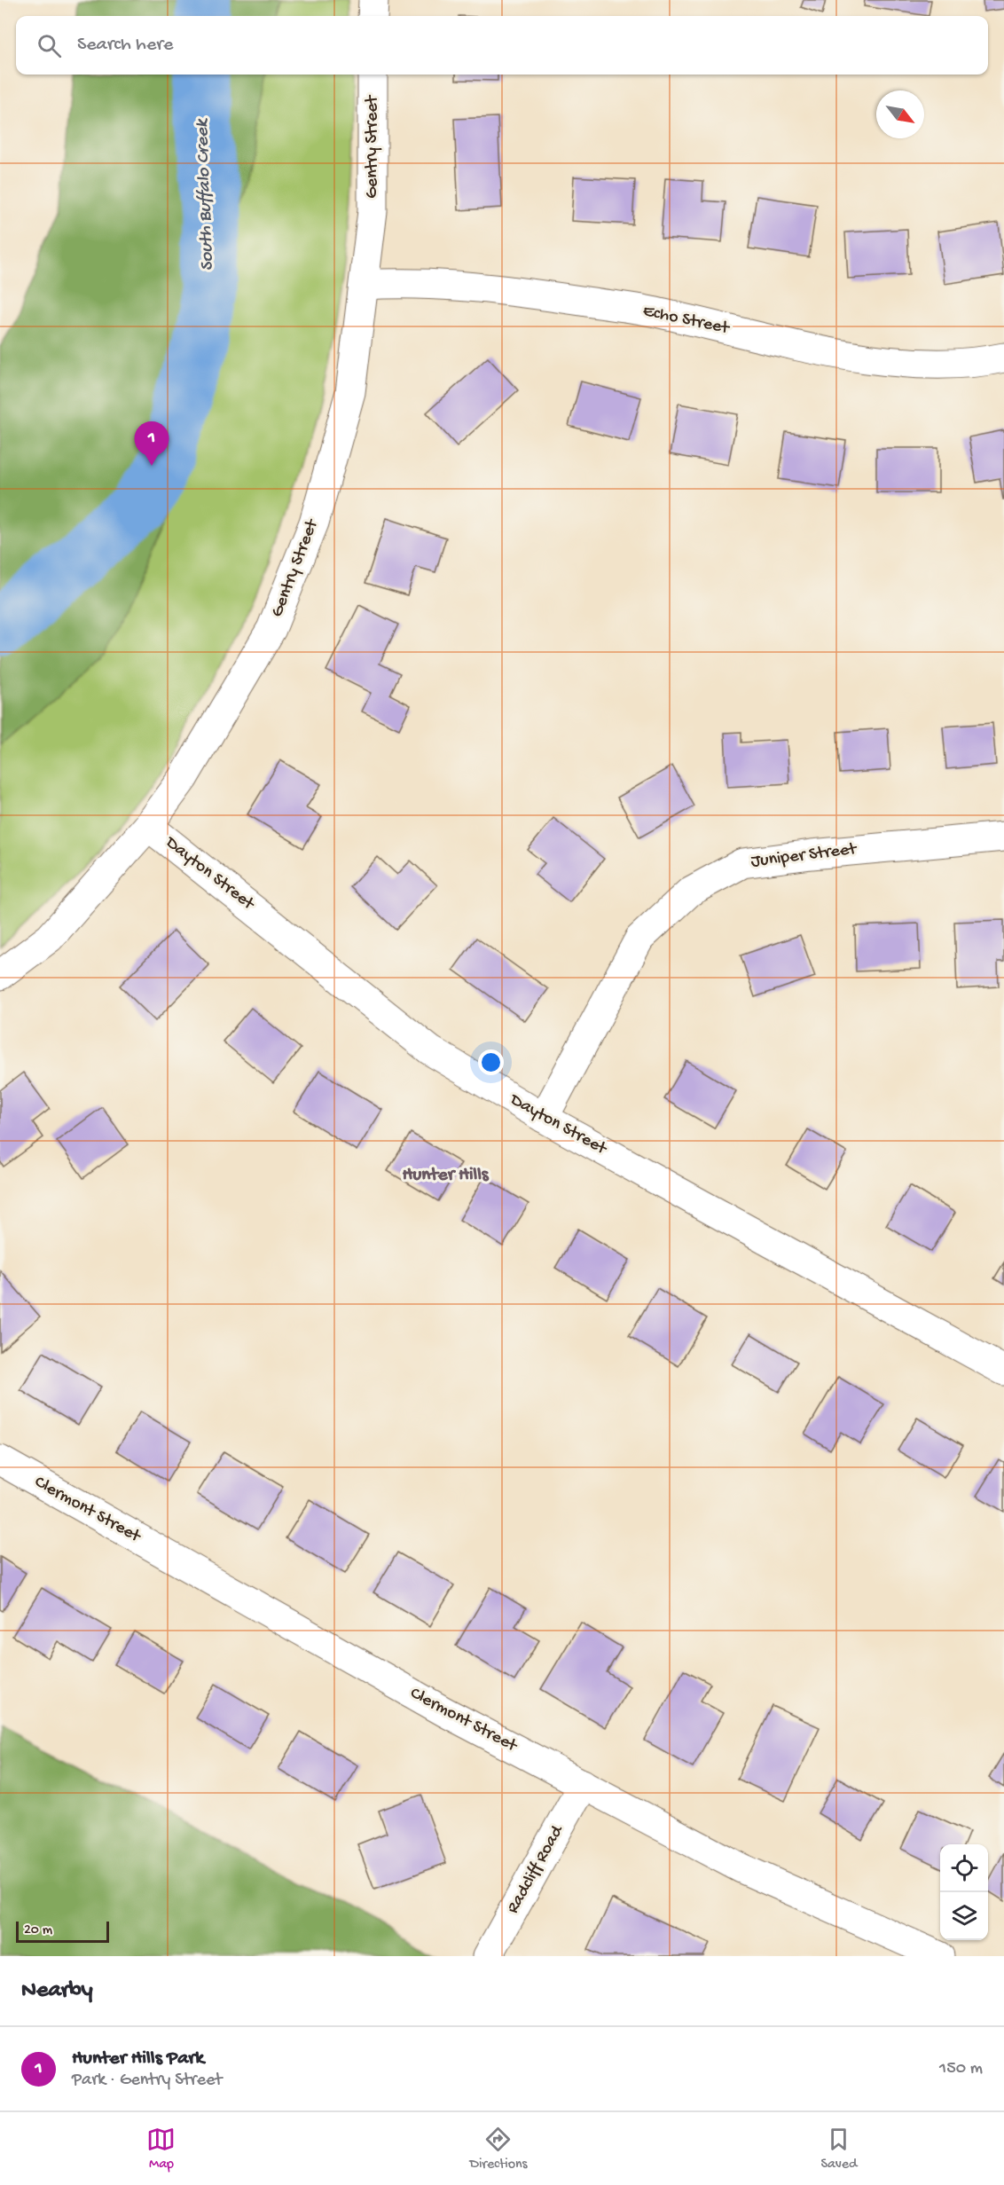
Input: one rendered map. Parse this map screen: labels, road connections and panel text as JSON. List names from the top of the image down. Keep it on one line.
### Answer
{"streets":{"street":["Gentry Street","Echo Street","Juniper Street","Dayton Street","Clermont Street","Radcliff Road"]},"crossings":[["Gentry Street","Echo Street"],["Gentry Street","Dayton Street"],["Juniper Street","Dayton Street"],["Clermont Street","Radcliff Road"]],"districts":["Hunter Hills"],"water":["South Buffalo Creek"],"scale_bar":"20 m","north":"bottom right","page":{"search":"Search here","pins":"1","scale":"20 m","heading":"Nearby","list":[{"mark":"1","name":"Hunter Hills Park","note":"Park · Gentry Street","value":"150 m"}],"nav":["Map","Directions","Saved"]}}
